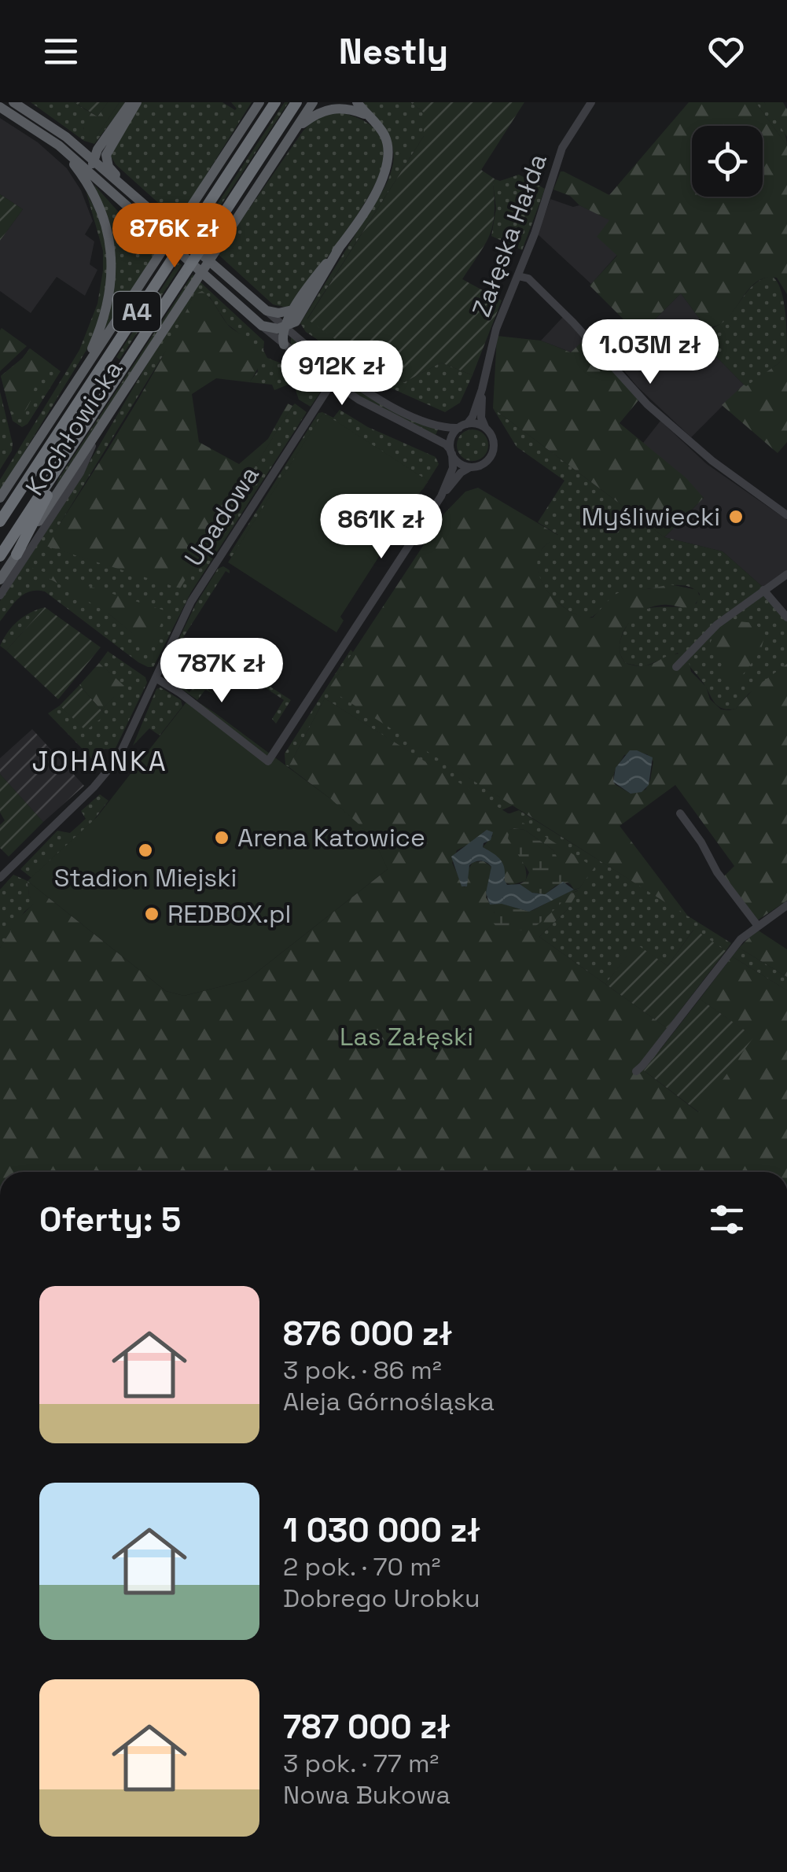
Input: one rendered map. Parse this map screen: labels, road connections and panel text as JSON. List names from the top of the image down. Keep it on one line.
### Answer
{"streets":{"highway":["A4"],"main road":["Kochłowicka"],"street":["Załęska Hałda","Upadowa"]},"districts":["JOHANKA"],"parks":["Las Załęski"],"places":["Myśliwiecki","Arena Katowice","Stadion Miejski","REDBOX.pl"],"page":{"header":"Nestly","price":["876K zł","1.03M zł","912K zł","861K zł","787K zł"],"heading":"Oferty: 5","list":[{"name":"876 000 zł","note":"3 pok. · 86 m² · Aleja Górnośląska"},{"name":"1 030 000 zł","note":"2 pok. · 70 m² · Dobrego Urobku"},{"name":"787 000 zł","note":"3 pok. · 77 m² · Nowa Bukowa"}]}}
